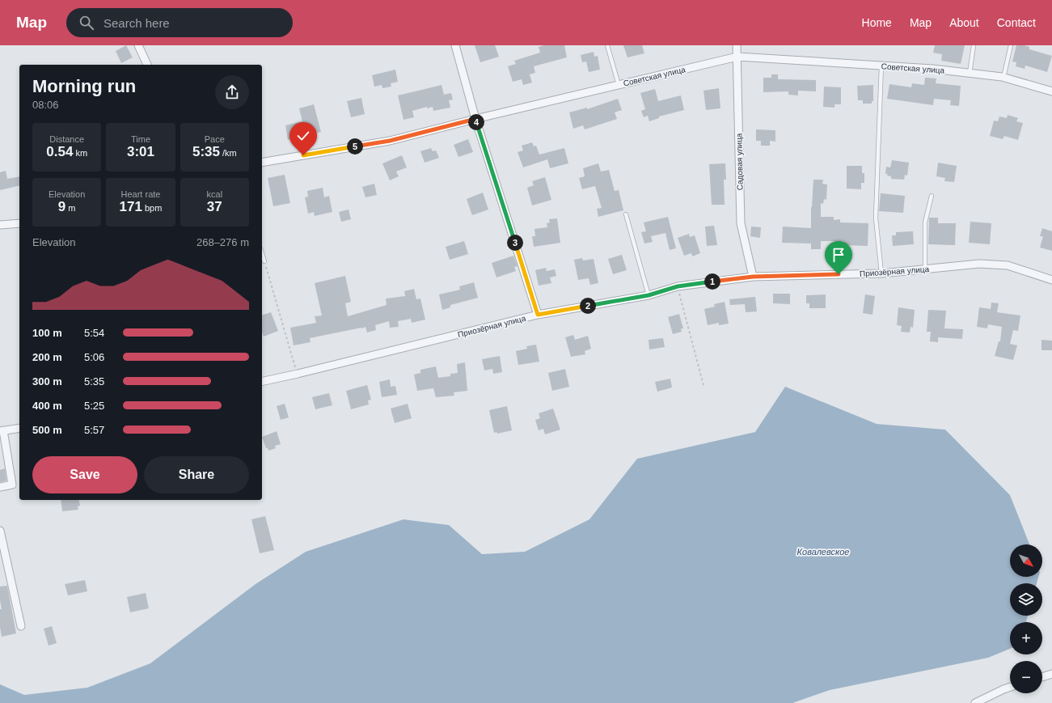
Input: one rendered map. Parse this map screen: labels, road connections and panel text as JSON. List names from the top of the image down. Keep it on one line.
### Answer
{"streets":{"street":["Советская улица","Садовая улица","Приозёрная улица"]},"crossings":[["Советская улица","Садовая улица"],["Садовая улица","Приозёрная улица"]],"water":["Ковалевское"],"north":"bottom right","page":{"header":"Map","search":"Search here","nav":["Home","Map","About","Contact"],"heading":["Morning run","08:06"],"pins":["4","5","3","1","2"],"stats":[["Distance","0.54 km"],["Time","3:01"],["Pace","5:35 /km"],["Elevation","9 m"],["Heart rate","171 bpm"],["kcal","37"]],"chart":["Elevation","268–276 m"],"list":[{"name":"100 m","note":"5:54"},{"name":"200 m","note":"5:06"},{"name":"300 m","note":"5:35"},{"name":"400 m","note":"5:25"},{"name":"500 m","note":"5:57"}],"buttons":["Save","Share"],"map_buttons":["+","−"]}}
